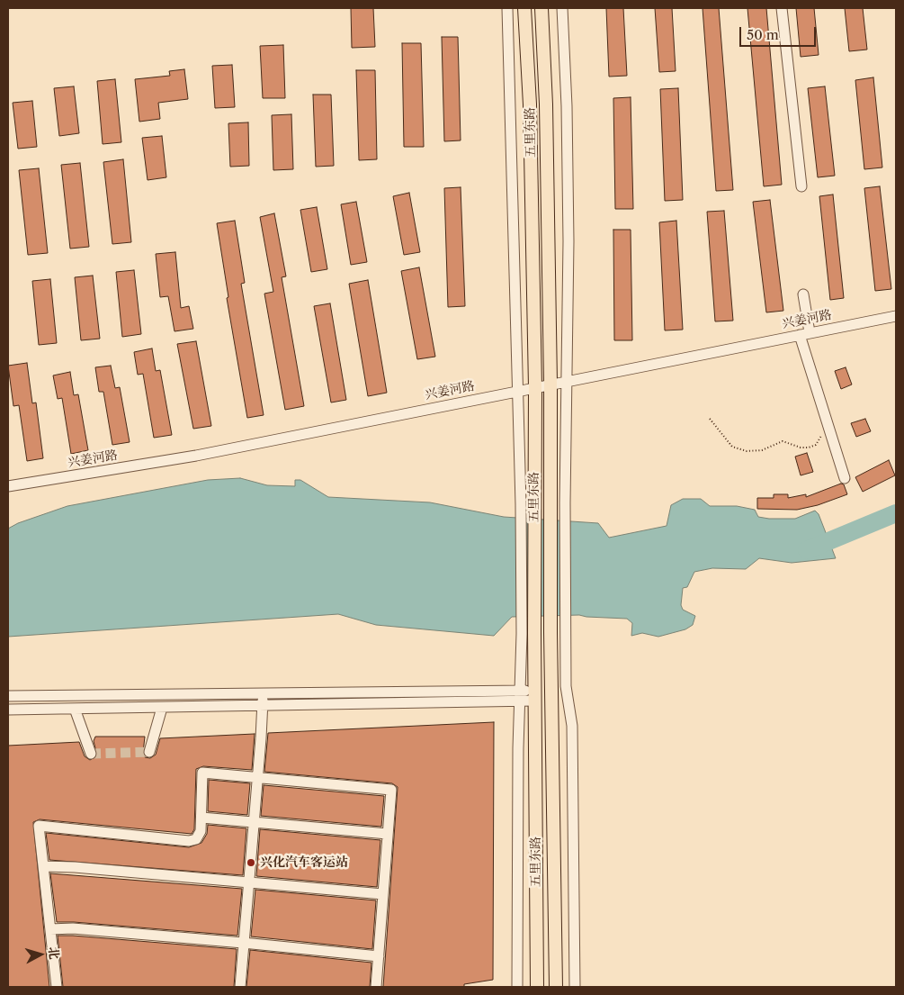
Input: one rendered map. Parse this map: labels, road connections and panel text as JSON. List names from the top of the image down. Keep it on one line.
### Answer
{"streets":{"main road":["五里东路"],"street":["兴姜河路"]},"crossings":[["五里东路","兴姜河路"]],"places":["兴化汽车客运站"],"scale_bar":"50 m","north":"right"}
